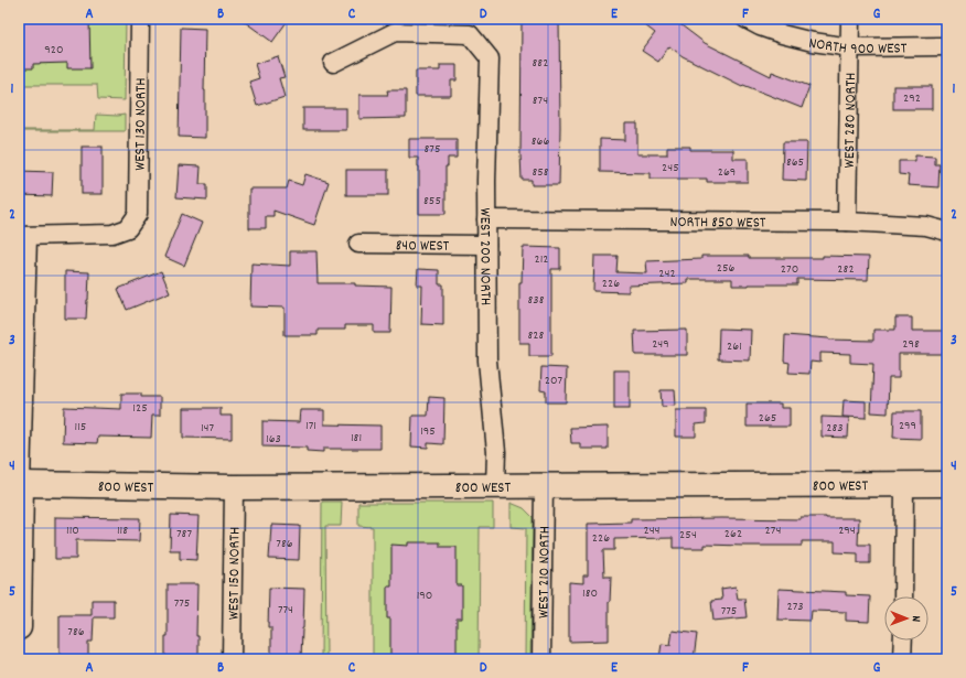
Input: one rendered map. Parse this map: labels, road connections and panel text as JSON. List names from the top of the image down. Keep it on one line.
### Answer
{"streets":{"street":["NORTH 900 WEST","WEST 280 NORTH","WEST 130 NORTH","NORTH 850 WEST","840 WEST","WEST 200 NORTH","800 WEST","WEST 210 NORTH","WEST 150 NORTH"]},"crossings":[["NORTH 900 WEST","WEST 280 NORTH"],["WEST 280 NORTH","NORTH 850 WEST"],["NORTH 850 WEST","WEST 200 NORTH"],["840 WEST","WEST 200 NORTH"],["WEST 200 NORTH","800 WEST"],["800 WEST","WEST 210 NORTH"],["800 WEST","WEST 150 NORTH"]],"house_numbers":["920","882","292","874","866","875","865","245","858","269","855","212","256","270","282","242","226","838","828","249","298","261","207","125","265","171","299","115","147","283","195","181","163","110","118","244","274","294","787","262","254","226","786","180","190","775","273","774","775","786"],"north":"right","grid":{"columns":["A","B","C","D","E","F","G"],"rows":["1","2","3","4","5"]}}
